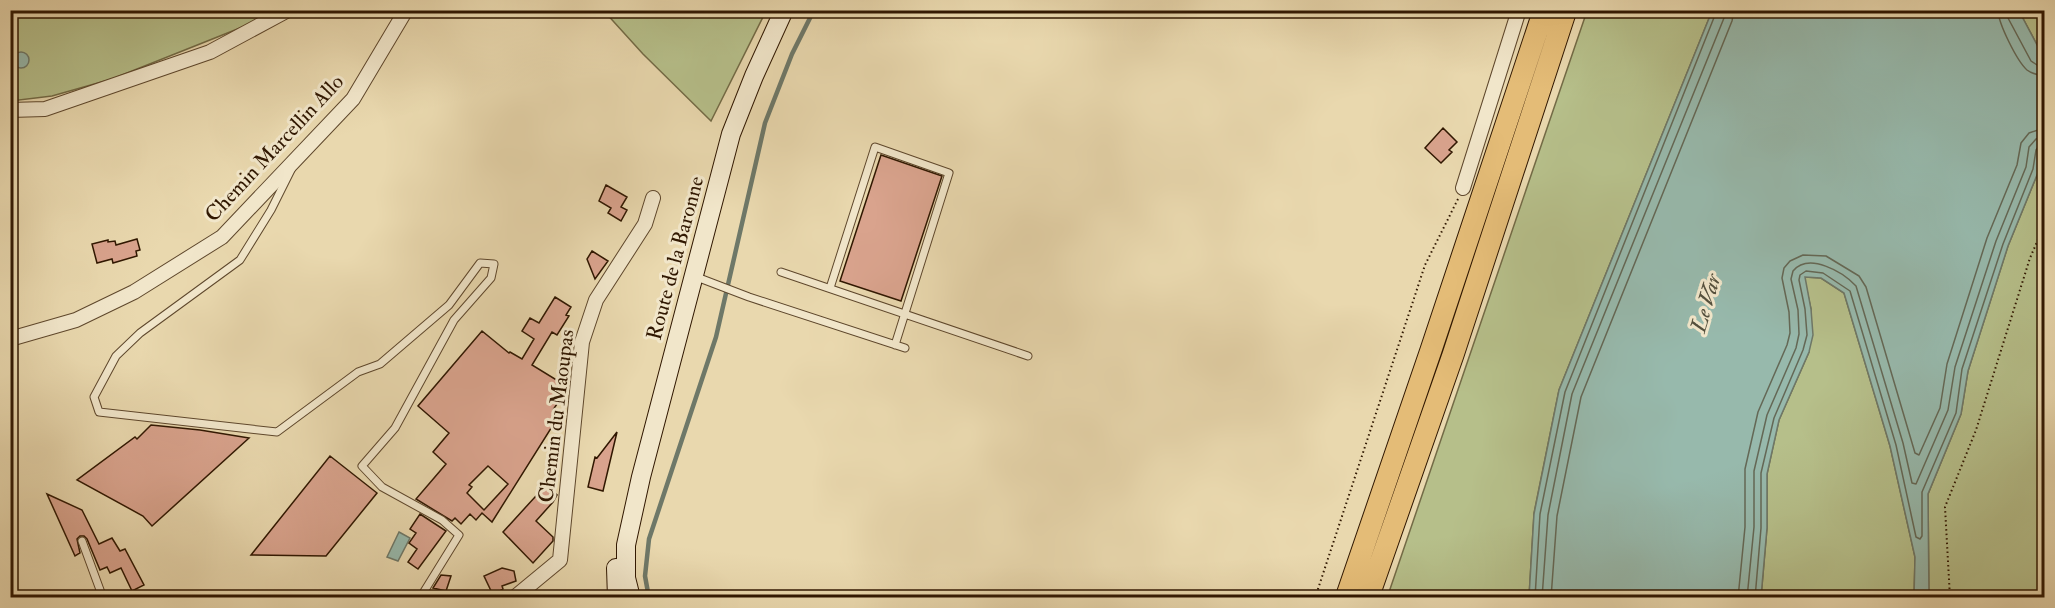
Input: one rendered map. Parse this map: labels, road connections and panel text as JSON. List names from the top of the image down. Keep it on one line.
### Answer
{"streets":{"main road":["Route de la Baronne"],"street":["Chemin Marcellin Allo","Chemin du Maoupas"]},"water":["Le Var"]}
